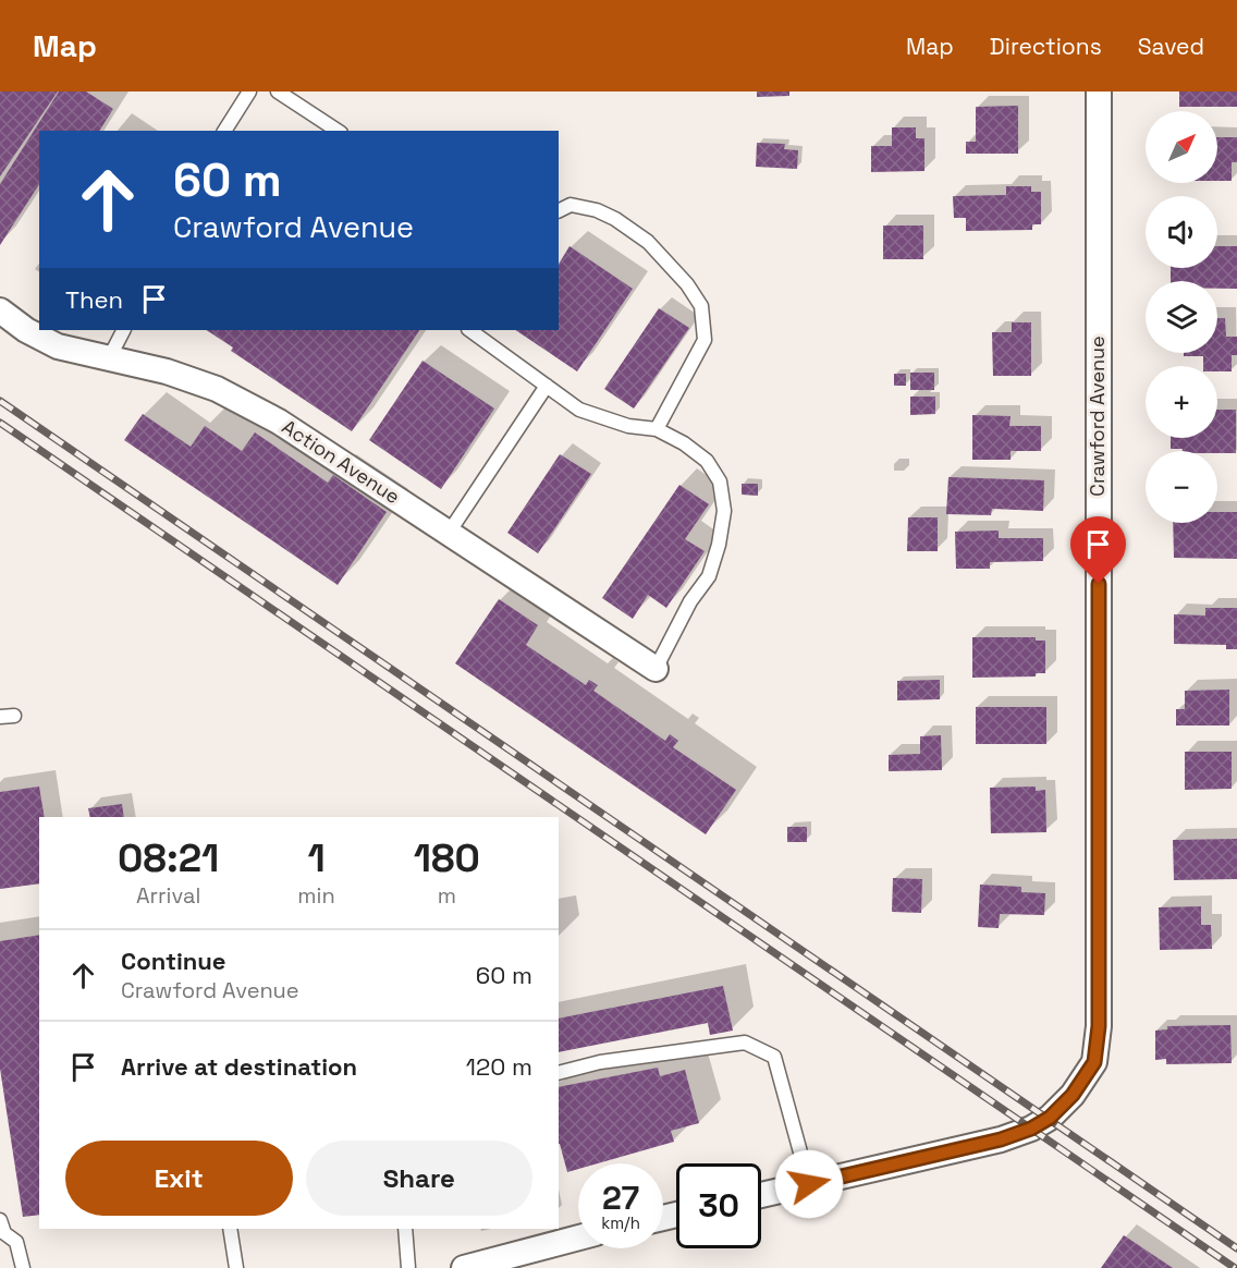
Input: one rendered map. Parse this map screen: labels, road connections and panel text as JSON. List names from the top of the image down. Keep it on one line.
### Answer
{"streets":{"street":["Crawford Avenue","Action Avenue"]},"north":"top right","page":{"header":"Map","nav":["Map","Directions","Saved"],"map_buttons":["+","−"],"turn":["60 m","Crawford Avenue"],"then":"Then","eta":["08:21","Arrival","1","min","180","m"],"list":[{"name":"Continue","note":"Crawford Avenue","value":"60 m"},{"name":"Arrive at destination","value":"120 m"}],"buttons":["Exit","Share"],"speed":"27 km/h","limit":"30"}}
